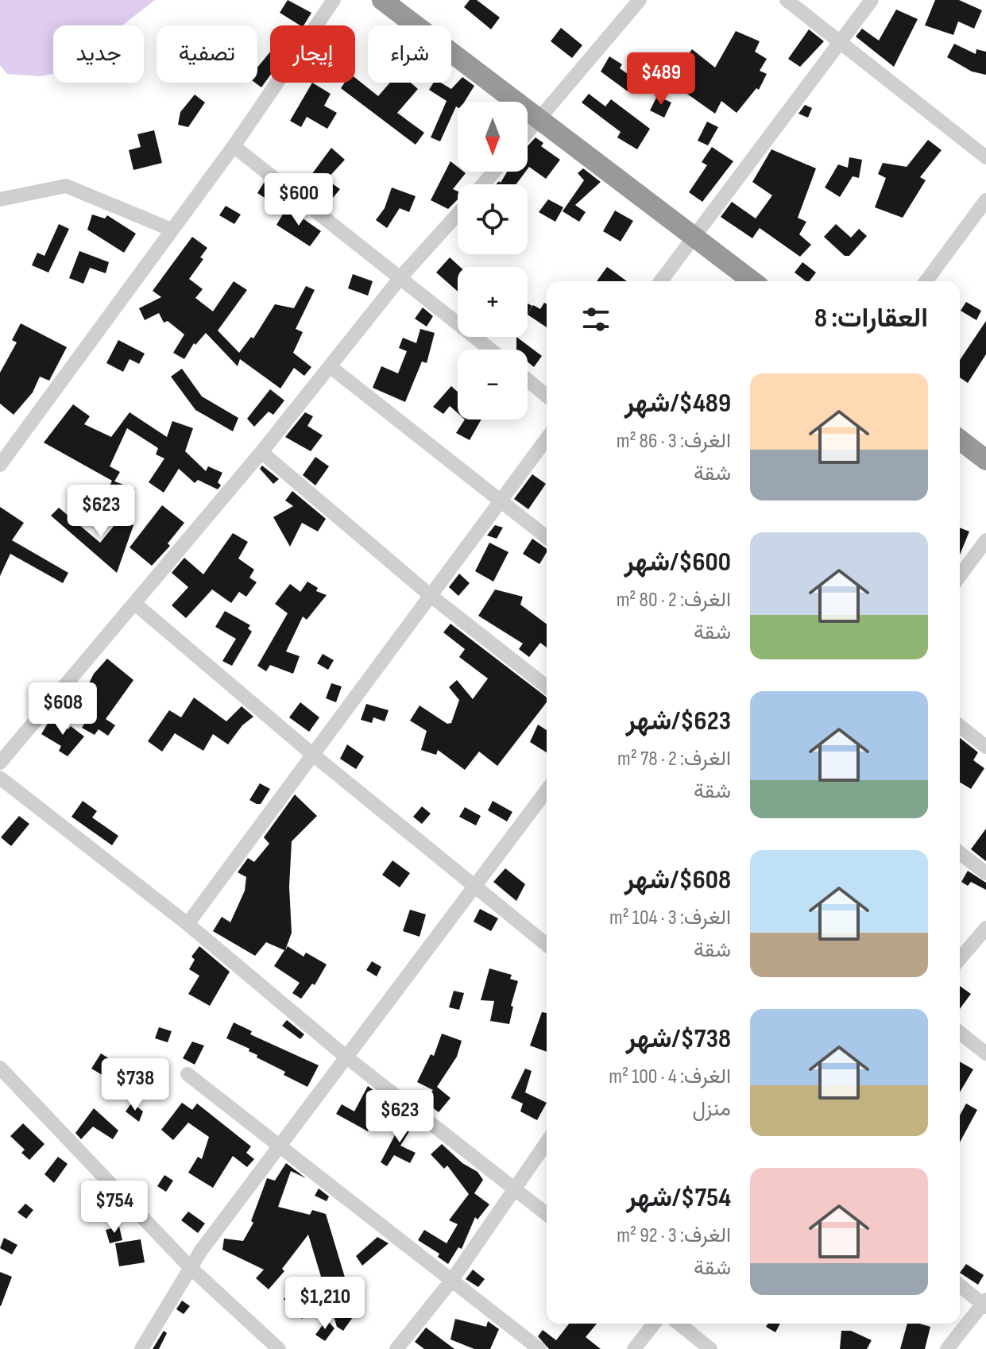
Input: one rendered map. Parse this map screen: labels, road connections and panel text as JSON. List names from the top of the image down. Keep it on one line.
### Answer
{"north":"bottom","page":{"chip":["شراء","إيجار","تصفية","جديد"],"price":["$489","$600","$623","$608","$738","$623","$754","$1,210"],"map_buttons":["+","−"],"heading":"العقارات: 8","list":[{"name":"$489/شهر","note":"الغرف: 3 · 86 m² · شقة"},{"name":"$600/شهر","note":"الغرف: 2 · 80 m² · شقة"},{"name":"$623/شهر","note":"الغرف: 2 · 78 m² · شقة"},{"name":"$608/شهر","note":"الغرف: 3 · 104 m² · شقة"},{"name":"$738/شهر","note":"الغرف: 4 · 100 m² · منزل"},{"name":"$754/شهر","note":"الغرف: 3 · 92 m² · شقة"}]}}
